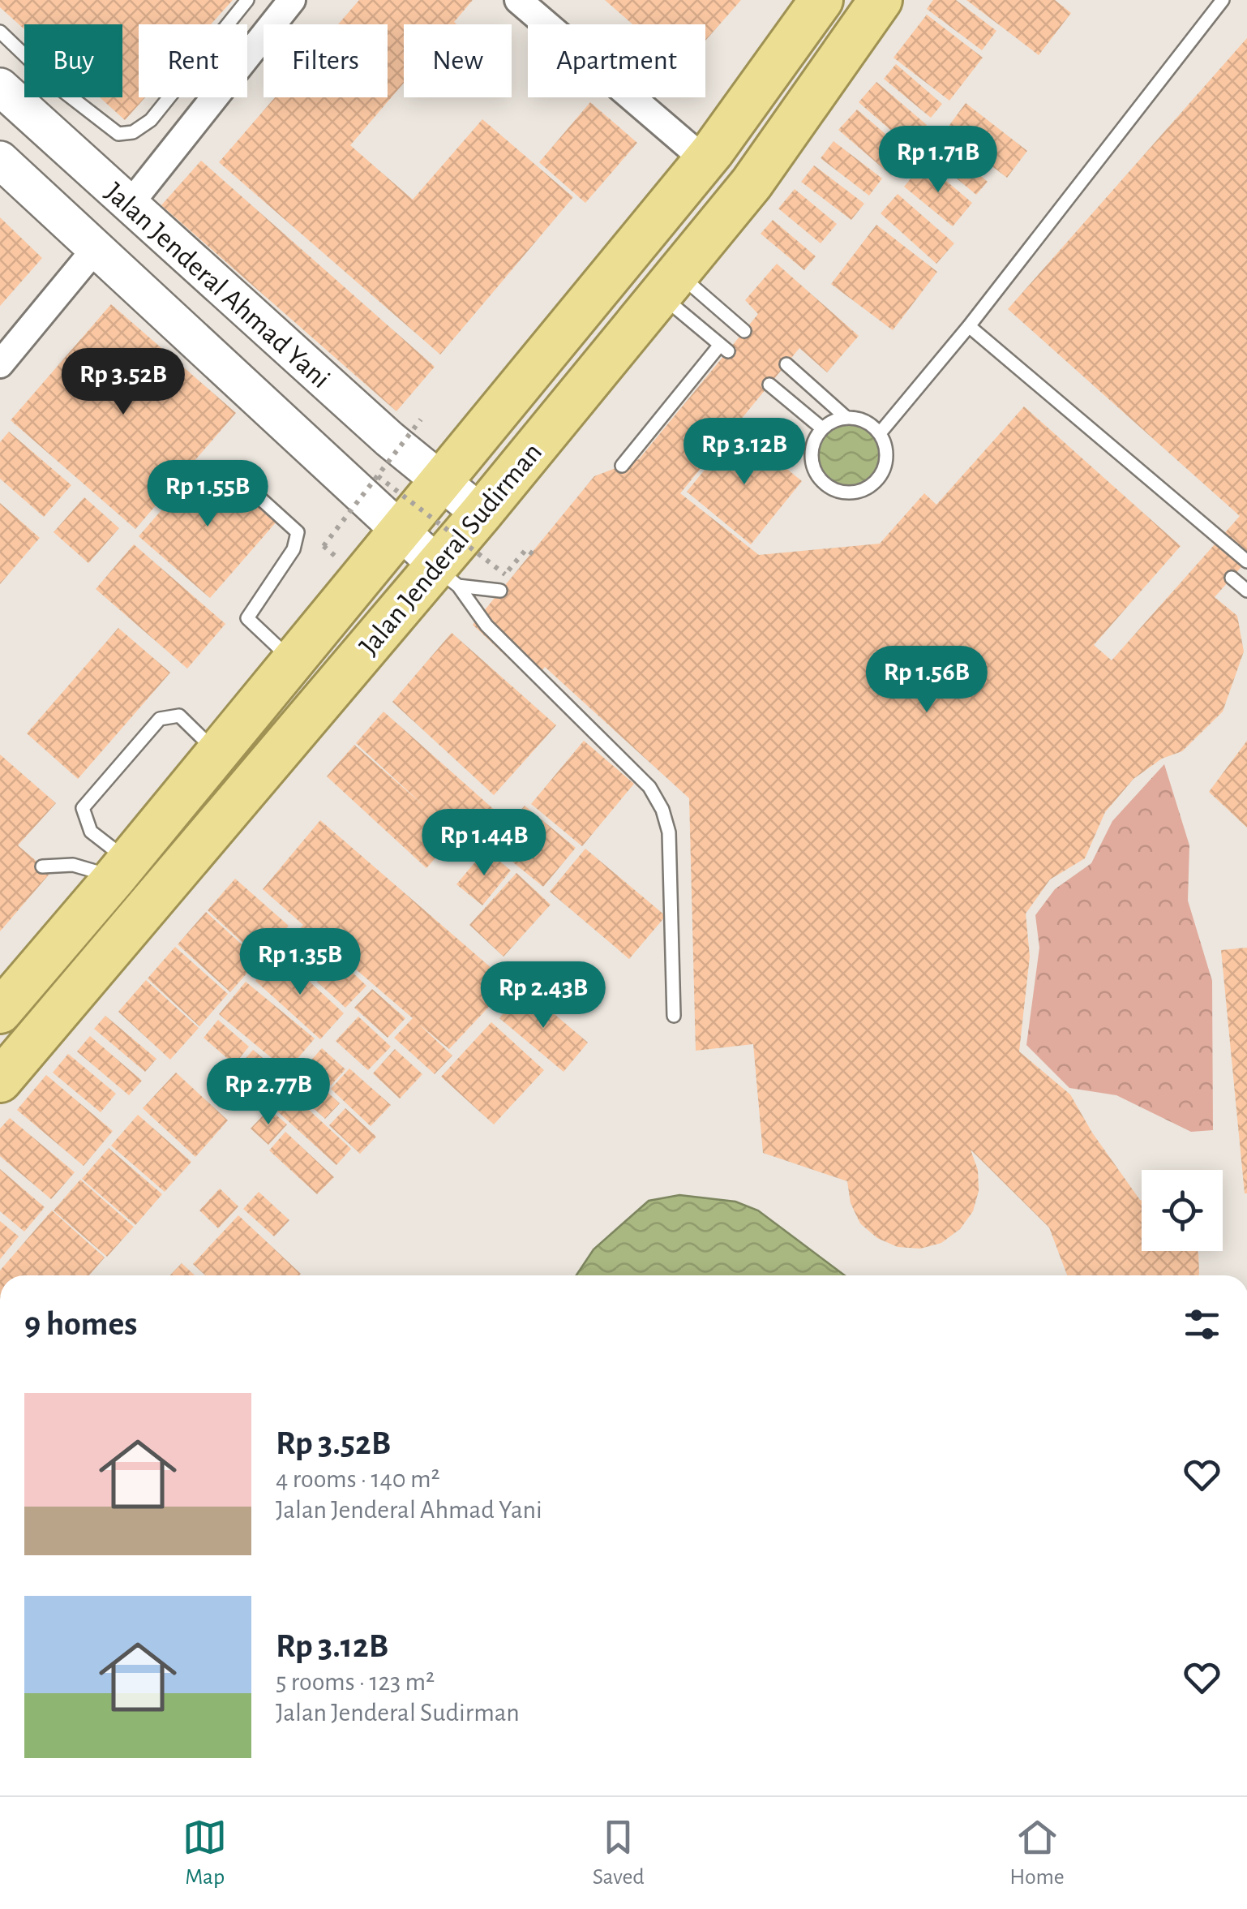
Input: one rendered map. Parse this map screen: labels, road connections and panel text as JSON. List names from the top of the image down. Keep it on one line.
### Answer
{"streets":{"highway":["Jalan Jenderal Sudirman"],"main road":["Jalan Jenderal Ahmad Yani"]},"crossings":[["Jalan Jenderal Ahmad Yani","Jalan Jenderal Sudirman"]],"page":{"chip":["Buy","Rent","Filters","New","Apartment"],"price":["Rp 1.71B","Rp 3.52B","Rp 3.12B","Rp 1.55B","Rp 1.56B","Rp 1.44B","Rp 1.35B","Rp 2.43B","Rp 2.77B"],"heading":"9 homes","list":[{"name":"Rp 3.52B","note":"4 rooms · 140 m² · Jalan Jenderal Ahmad Yani"},{"name":"Rp 3.12B","note":"5 rooms · 123 m² · Jalan Jenderal Sudirman"}],"tabs":["Map","Saved","Home"]}}
